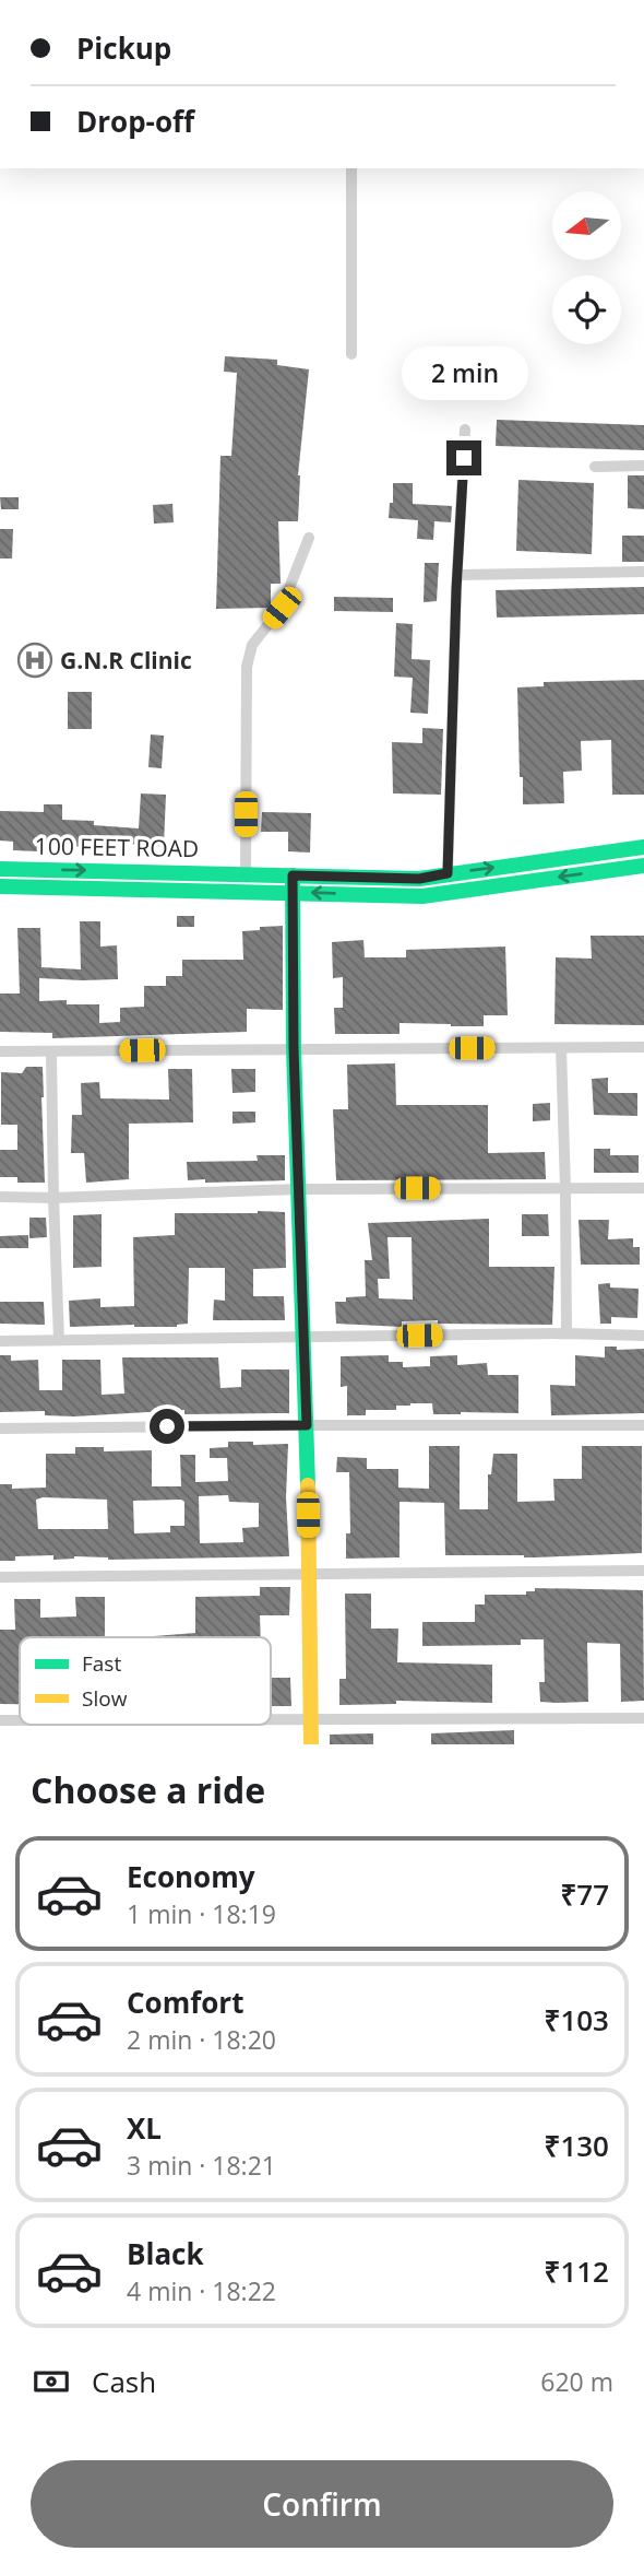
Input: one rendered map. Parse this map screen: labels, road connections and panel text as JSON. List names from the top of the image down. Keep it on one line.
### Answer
{"streets":{"street":["100 FEET ROAD"]},"places":{"hospital":["G.N.R Clinic"]},"legend":["Fast","Slow"],"north":"left","page":{"banner":["Pickup","Drop-off"],"bubble":"2 min","heading":"Choose a ride","list":[{"name":"Economy","note":"1 min · 18:19","value":"₹77"},{"name":"Comfort","note":"2 min · 18:20","value":"₹103"},{"name":"XL","note":"3 min · 18:21","value":"₹130"},{"name":"Black","note":"4 min · 18:22","value":"₹112"}],"pay":["Cash","620 m"],"buttons":"Confirm"}}
